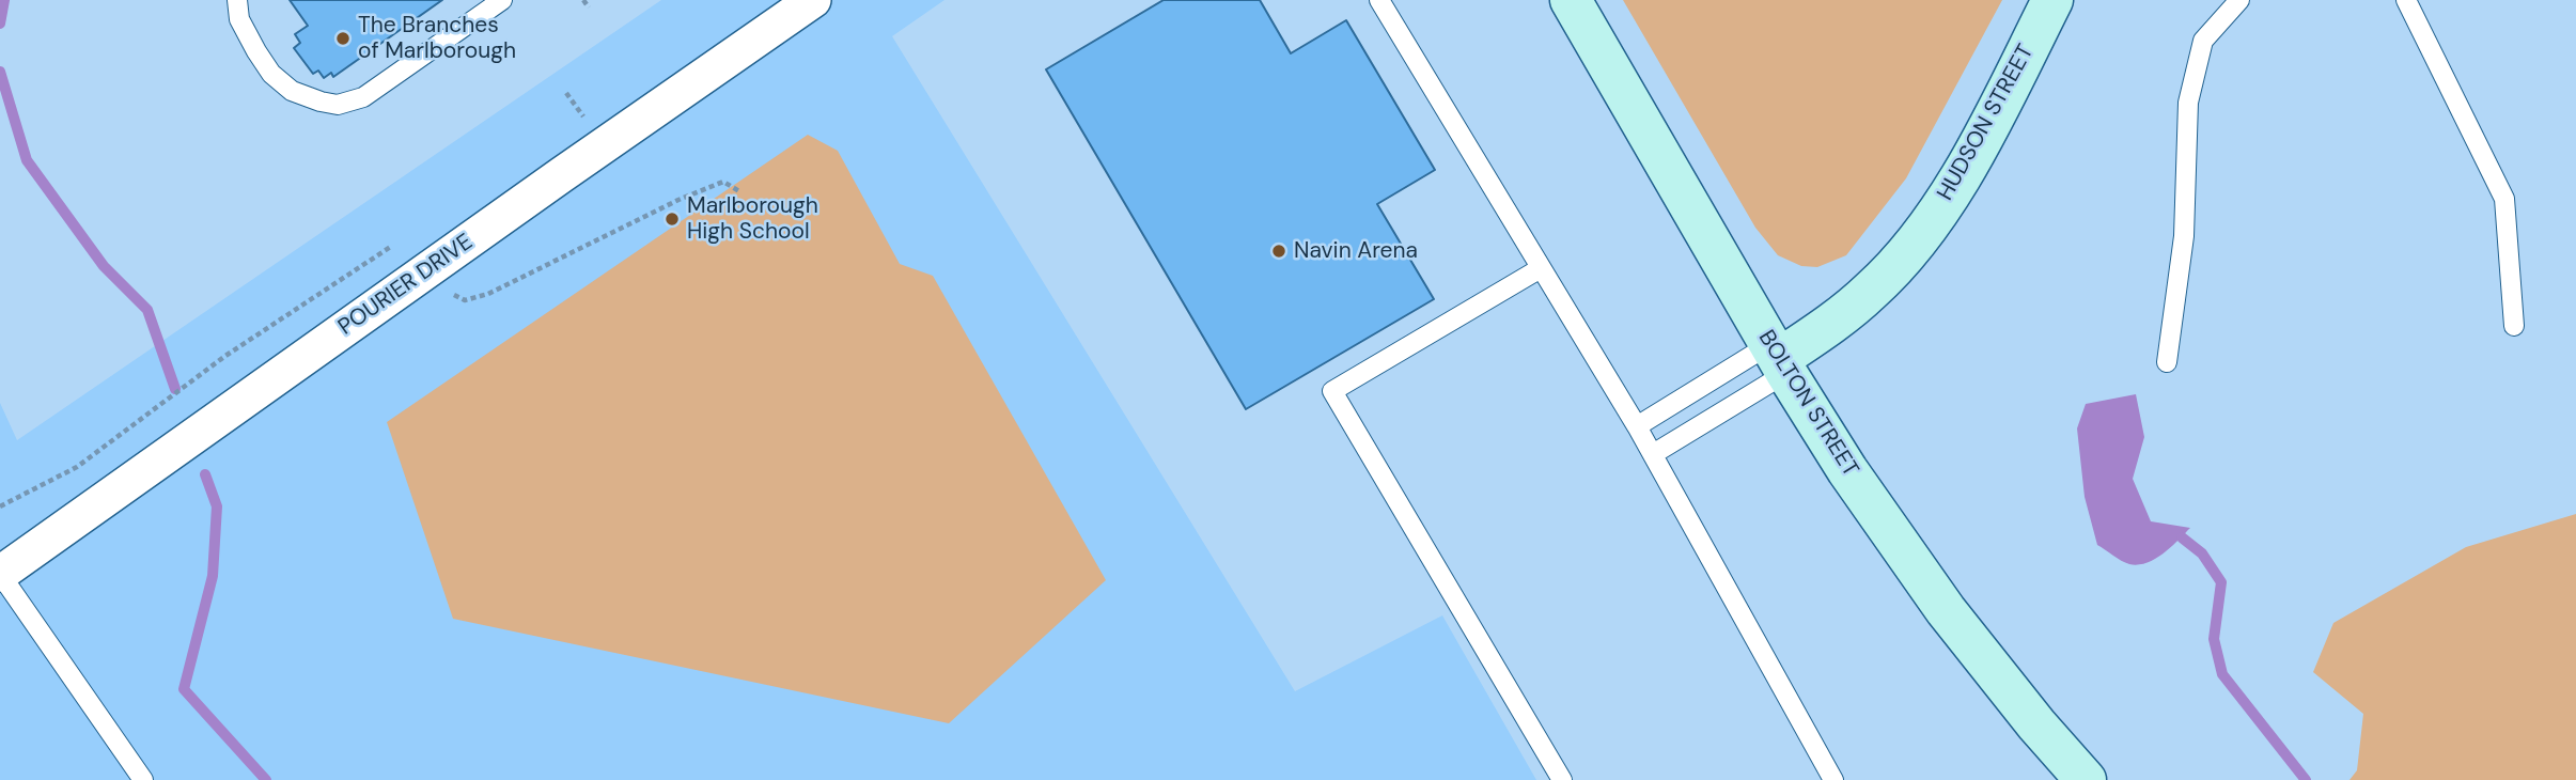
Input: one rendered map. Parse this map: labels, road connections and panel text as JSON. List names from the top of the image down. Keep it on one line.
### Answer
{"streets":{"main road":["HUDSON STREET","BOLTON STREET"],"street":["POURIER DRIVE"]},"crossings":[["HUDSON STREET","BOLTON STREET"]],"places":["The Branches of Marlborough","Marlborough High School","Navin Arena"]}
